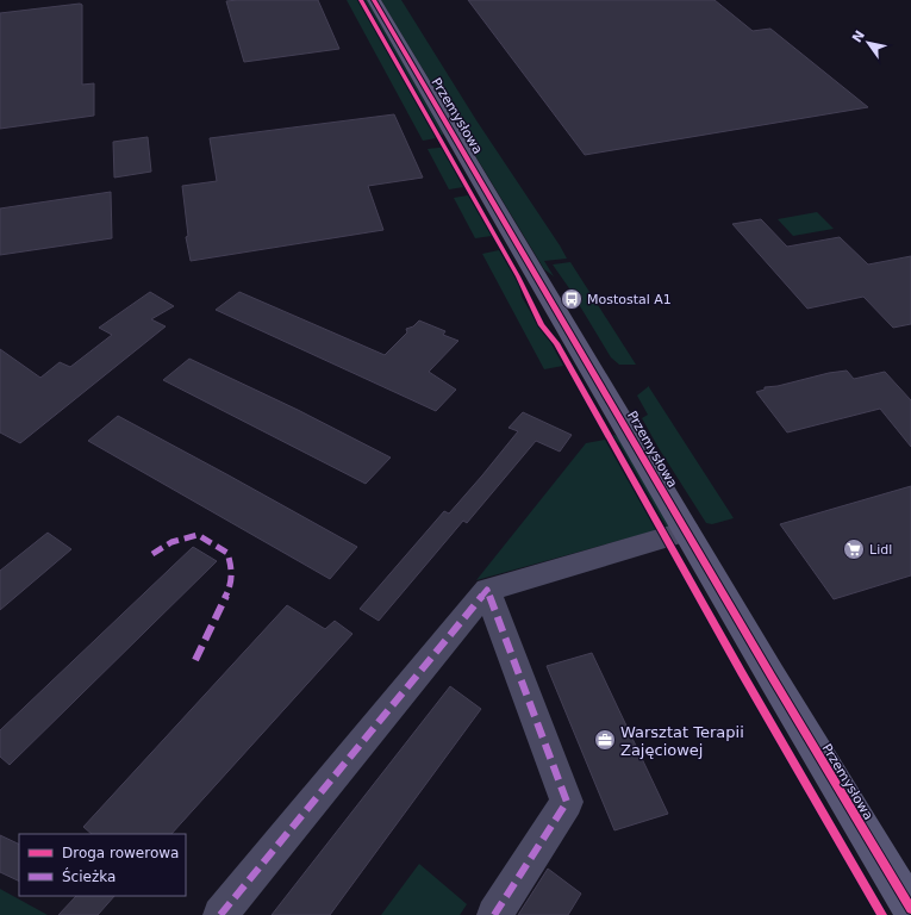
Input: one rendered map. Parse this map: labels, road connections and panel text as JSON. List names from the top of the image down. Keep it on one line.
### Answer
{"streets":{"street":["Przemysłowa"]},"places":{"bus stop":["Mostostal A1"],"supermarket":["Lidl"],"office":["Warsztat Terapii Zajęciowej"]},"legend":["Droga rowerowa","Ścieżka"],"north":"top left"}
